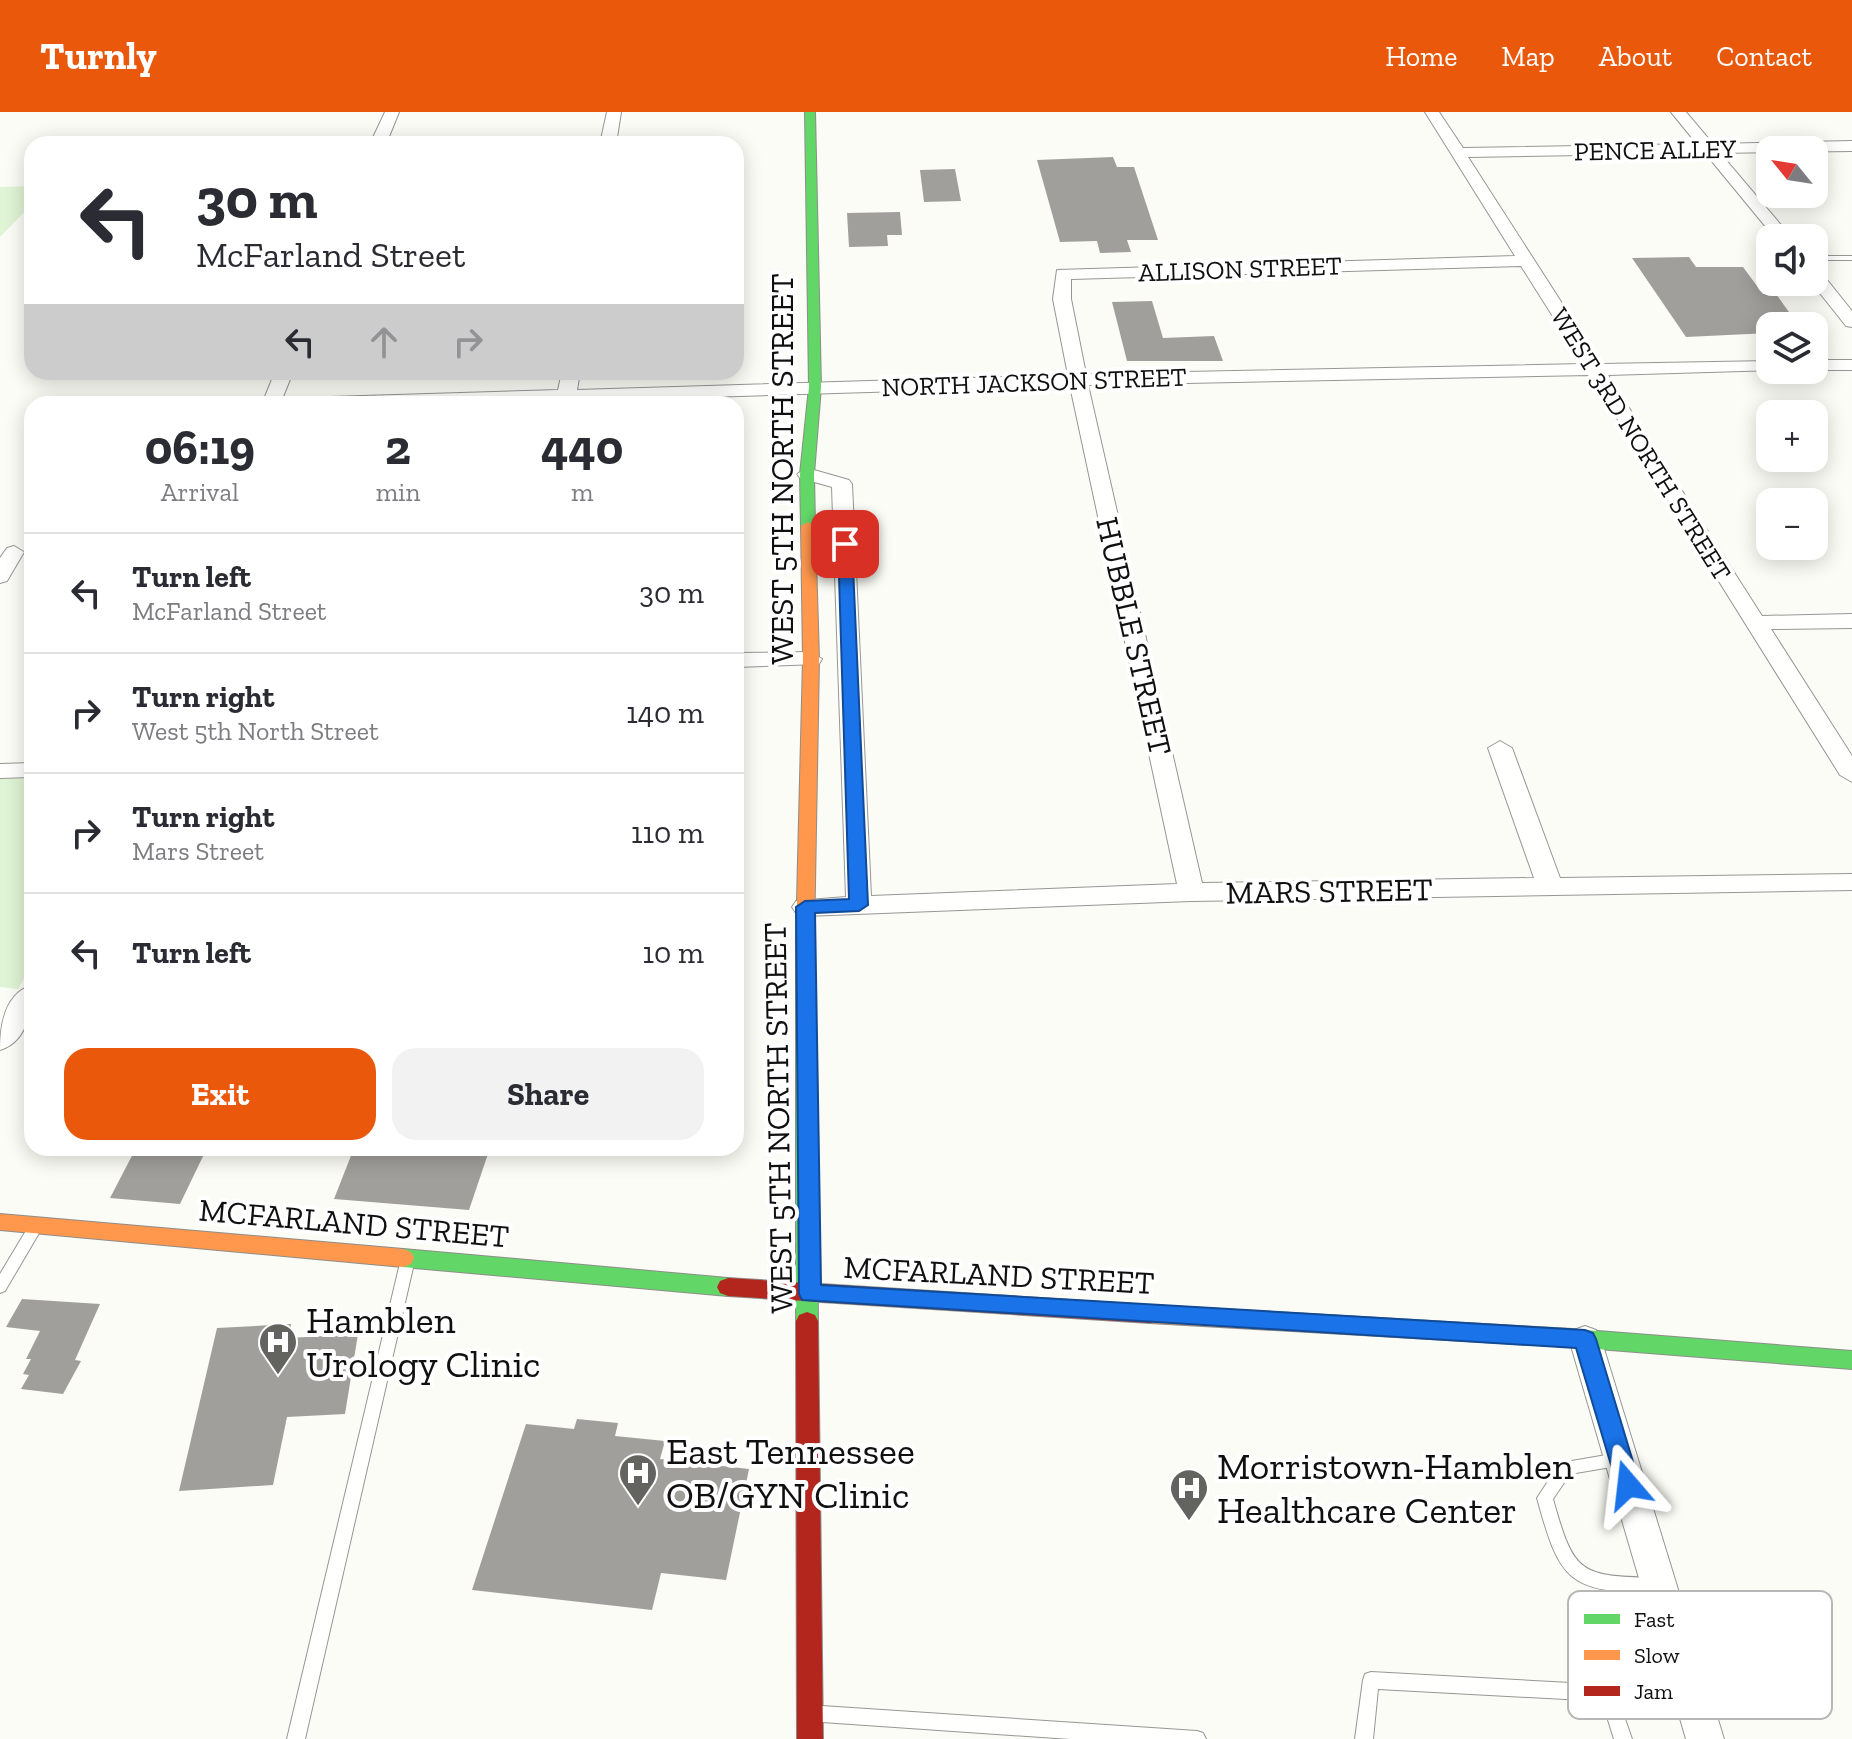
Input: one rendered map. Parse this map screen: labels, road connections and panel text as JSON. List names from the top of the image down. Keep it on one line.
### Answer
{"streets":{"street":["PENCE ALLEY","ALLISON STREET","NORTH JACKSON STREET","WEST 3RD NORTH STREET","WEST 5TH NORTH STREET","HUBBLE STREET","MARS STREET","MCFARLAND STREET"]},"crossings":[["PENCE ALLEY","WEST 3RD NORTH STREET"],["ALLISON STREET","NORTH JACKSON STREET"],["ALLISON STREET","WEST 3RD NORTH STREET"],["ALLISON STREET","HUBBLE STREET"],["NORTH JACKSON STREET","WEST 3RD NORTH STREET"],["NORTH JACKSON STREET","WEST 5TH NORTH STREET"],["NORTH JACKSON STREET","HUBBLE STREET"],["WEST 5TH NORTH STREET","MARS STREET"],["WEST 5TH NORTH STREET","MCFARLAND STREET"],["HUBBLE STREET","MARS STREET"]],"places":{"hospital":["Hamblen Urology Clinic","East Tennessee OB/GYN Clinic","Morristown-Hamblen Healthcare Center"]},"legend":["Fast","Slow","Jam"],"north":"top left","page":{"header":"Turnly","nav":["Home","Map","About","Contact"],"map_buttons":["+","−"],"turn":["30 m","McFarland Street"],"eta":["06:19","Arrival","2","min","440","m"],"list":[{"name":"Turn left","note":"McFarland Street","value":"30 m"},{"name":"Turn right","note":"West 5th North Street","value":"140 m"},{"name":"Turn right","note":"Mars Street","value":"110 m"},{"name":"Turn left","value":"10 m"}],"buttons":["Exit","Share"]}}
